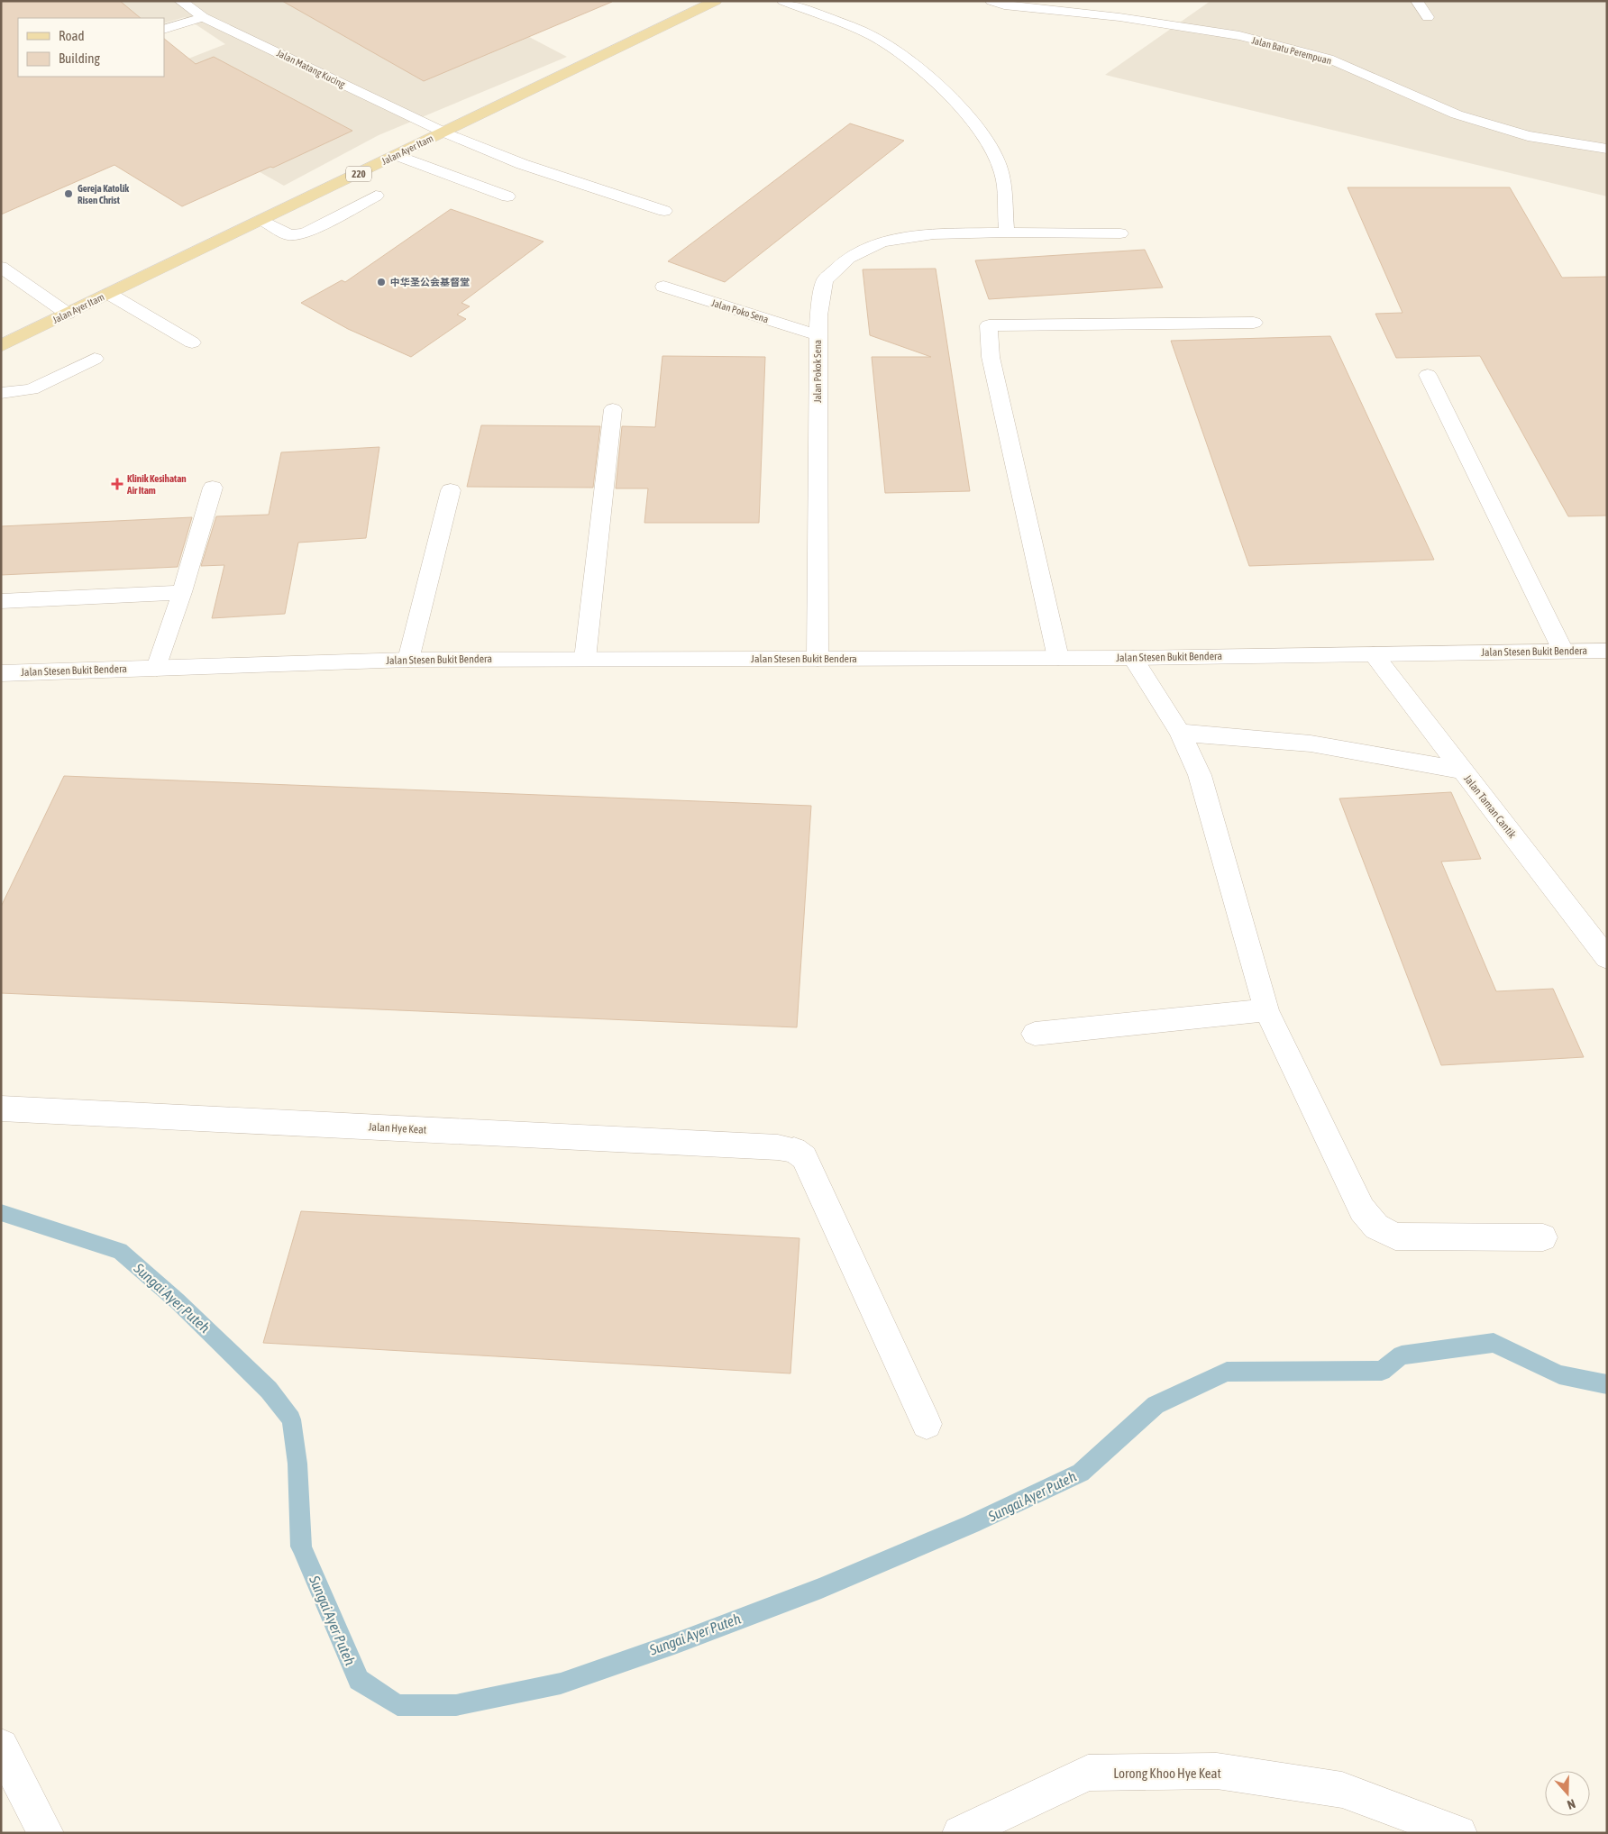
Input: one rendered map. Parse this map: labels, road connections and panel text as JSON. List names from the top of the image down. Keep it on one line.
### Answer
{"streets":{"main road":["Jalan Ayer Itam","220"],"street":["Jalan Batu Perempuan","Jalan Matang Kucing","Jalan Poko Sena","Jalan Pokok Sena","Jalan Stesen Bukit Bendera","Jalan Taman Cantik","Jalan Hye Keat","Lorong Khoo Hye Keat"]},"crossings":[["Jalan Matang Kucing","Jalan Ayer Itam"],["Jalan Poko Sena","Jalan Pokok Sena"],["Jalan Pokok Sena","Jalan Stesen Bukit Bendera"],["Jalan Stesen Bukit Bendera","Jalan Taman Cantik"]],"water":["Sungai Ayer Puteh"],"places":{"other":["Gereja Katolik Risen Christ","中华圣公会基督堂"],"health":["Klinik Kesihatan Air Itam"]},"legend":["Road","Building"],"north":"bottom"}
